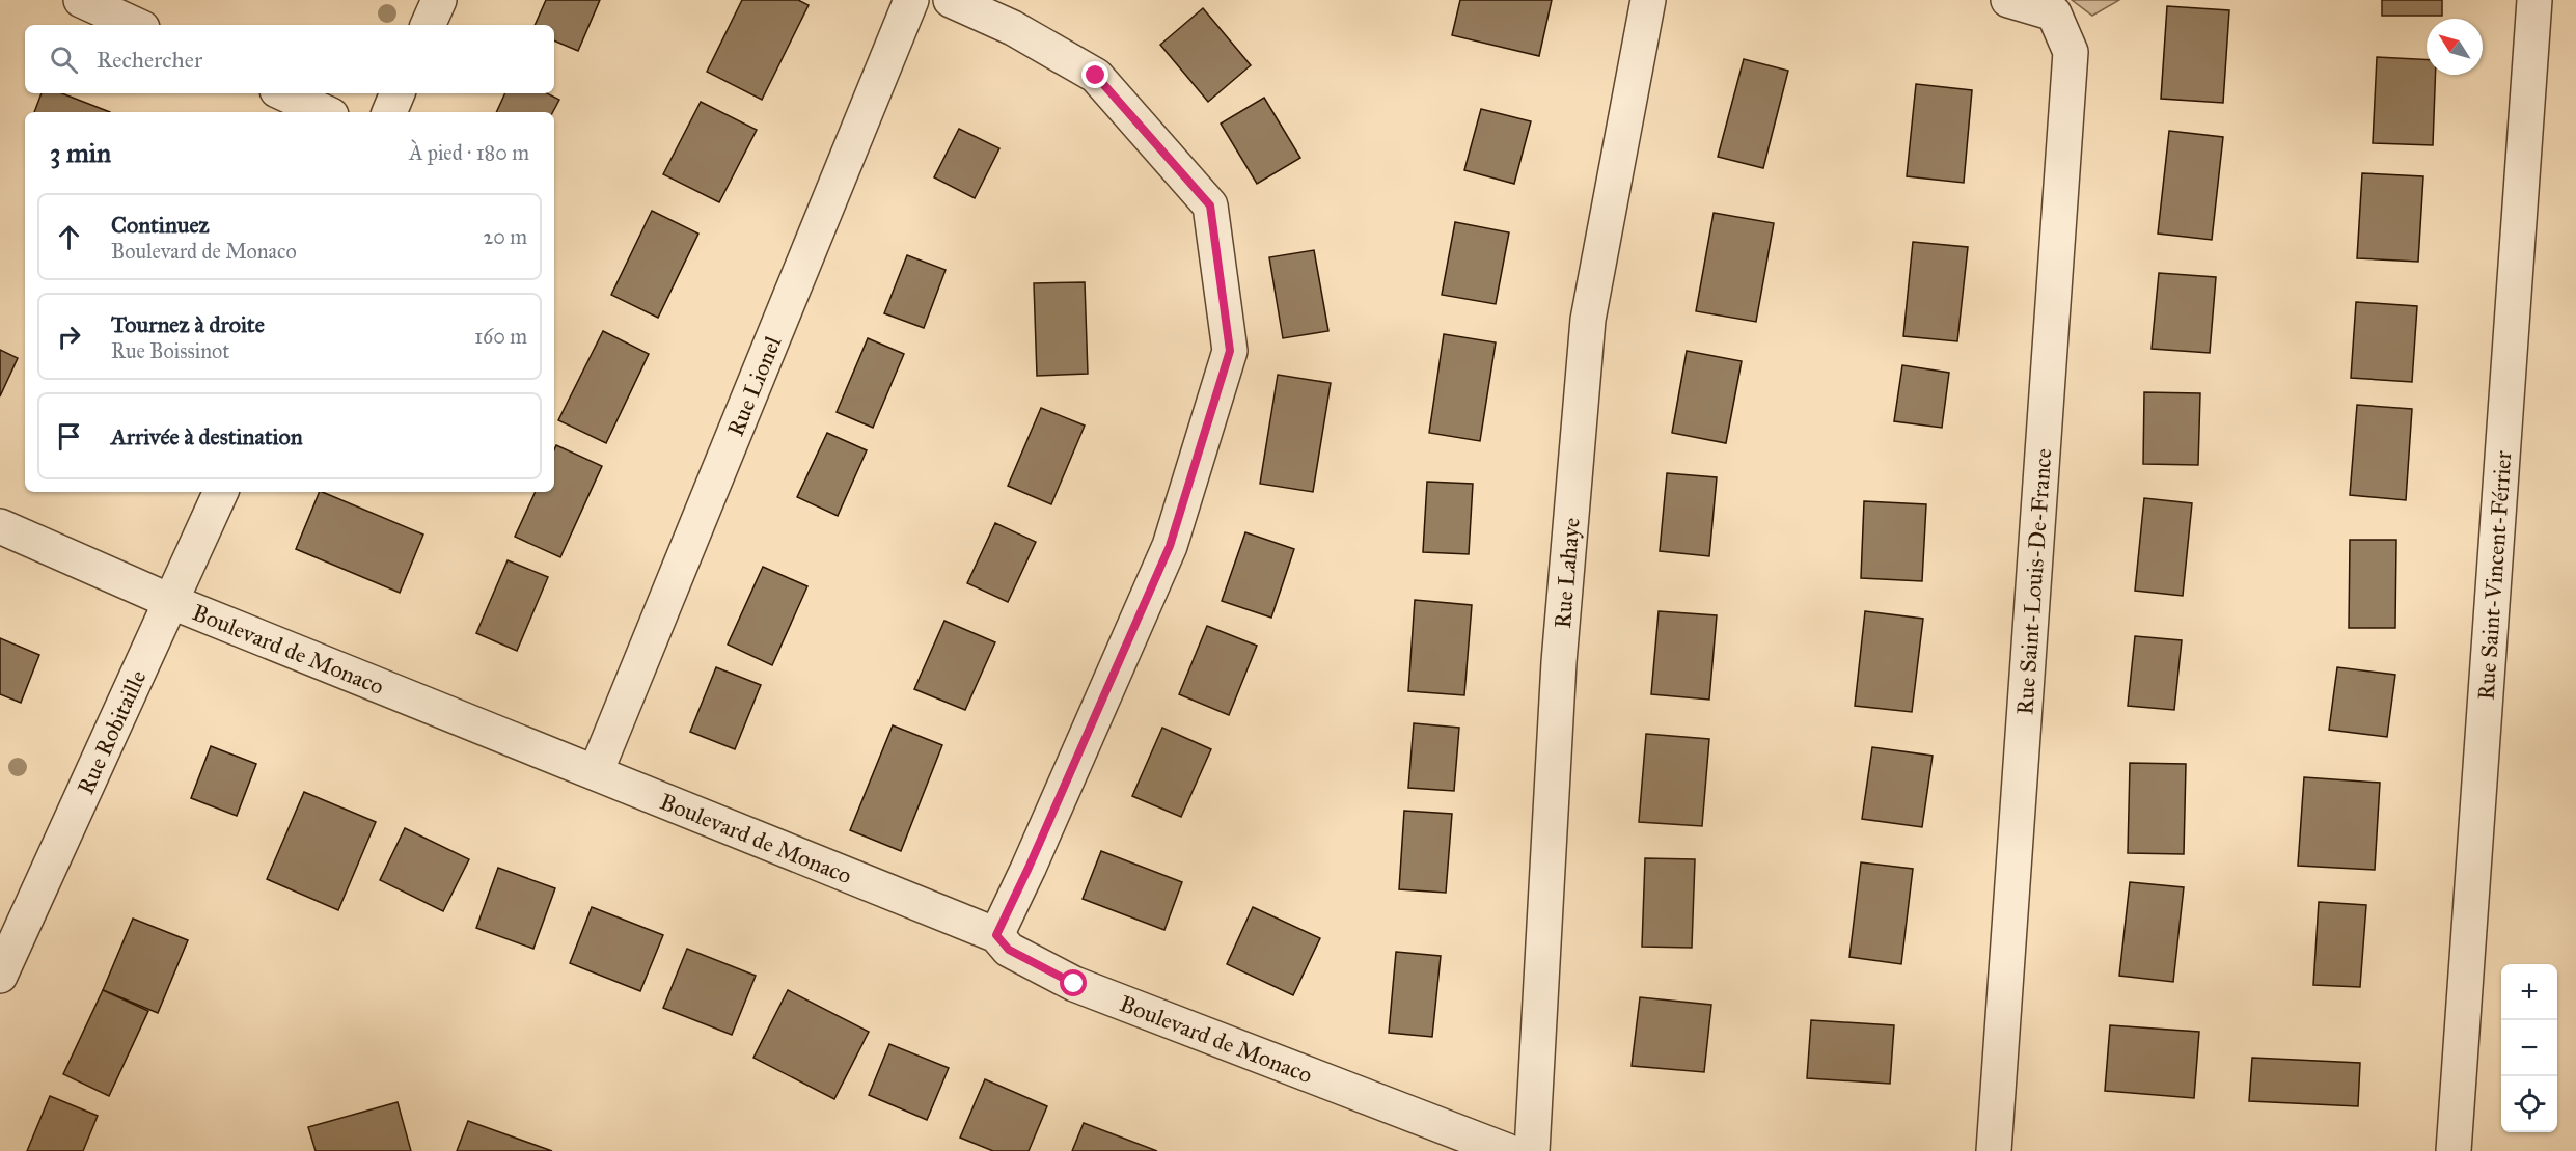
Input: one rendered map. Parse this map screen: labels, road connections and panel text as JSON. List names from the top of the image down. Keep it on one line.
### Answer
{"streets":{"street":["Rue Lionel","Rue Lahaye","Rue Saint-Vincent-Férrier","Rue Saint-Louis-De-France","Boulevard de Monaco","Rue Robitaille"]},"crossings":[["Rue Lionel","Boulevard de Monaco"],["Boulevard de Monaco","Rue Robitaille"]],"north":"top left","page":{"search":"Rechercher","heading":["3 min","À pied · 180 m"],"list":[["Continuez","Boulevard de Monaco","20 m"],["Tournez à droite","Rue Boissinot","160 m"],"Arrivée à destination"],"map_buttons":["+","−"]}}
